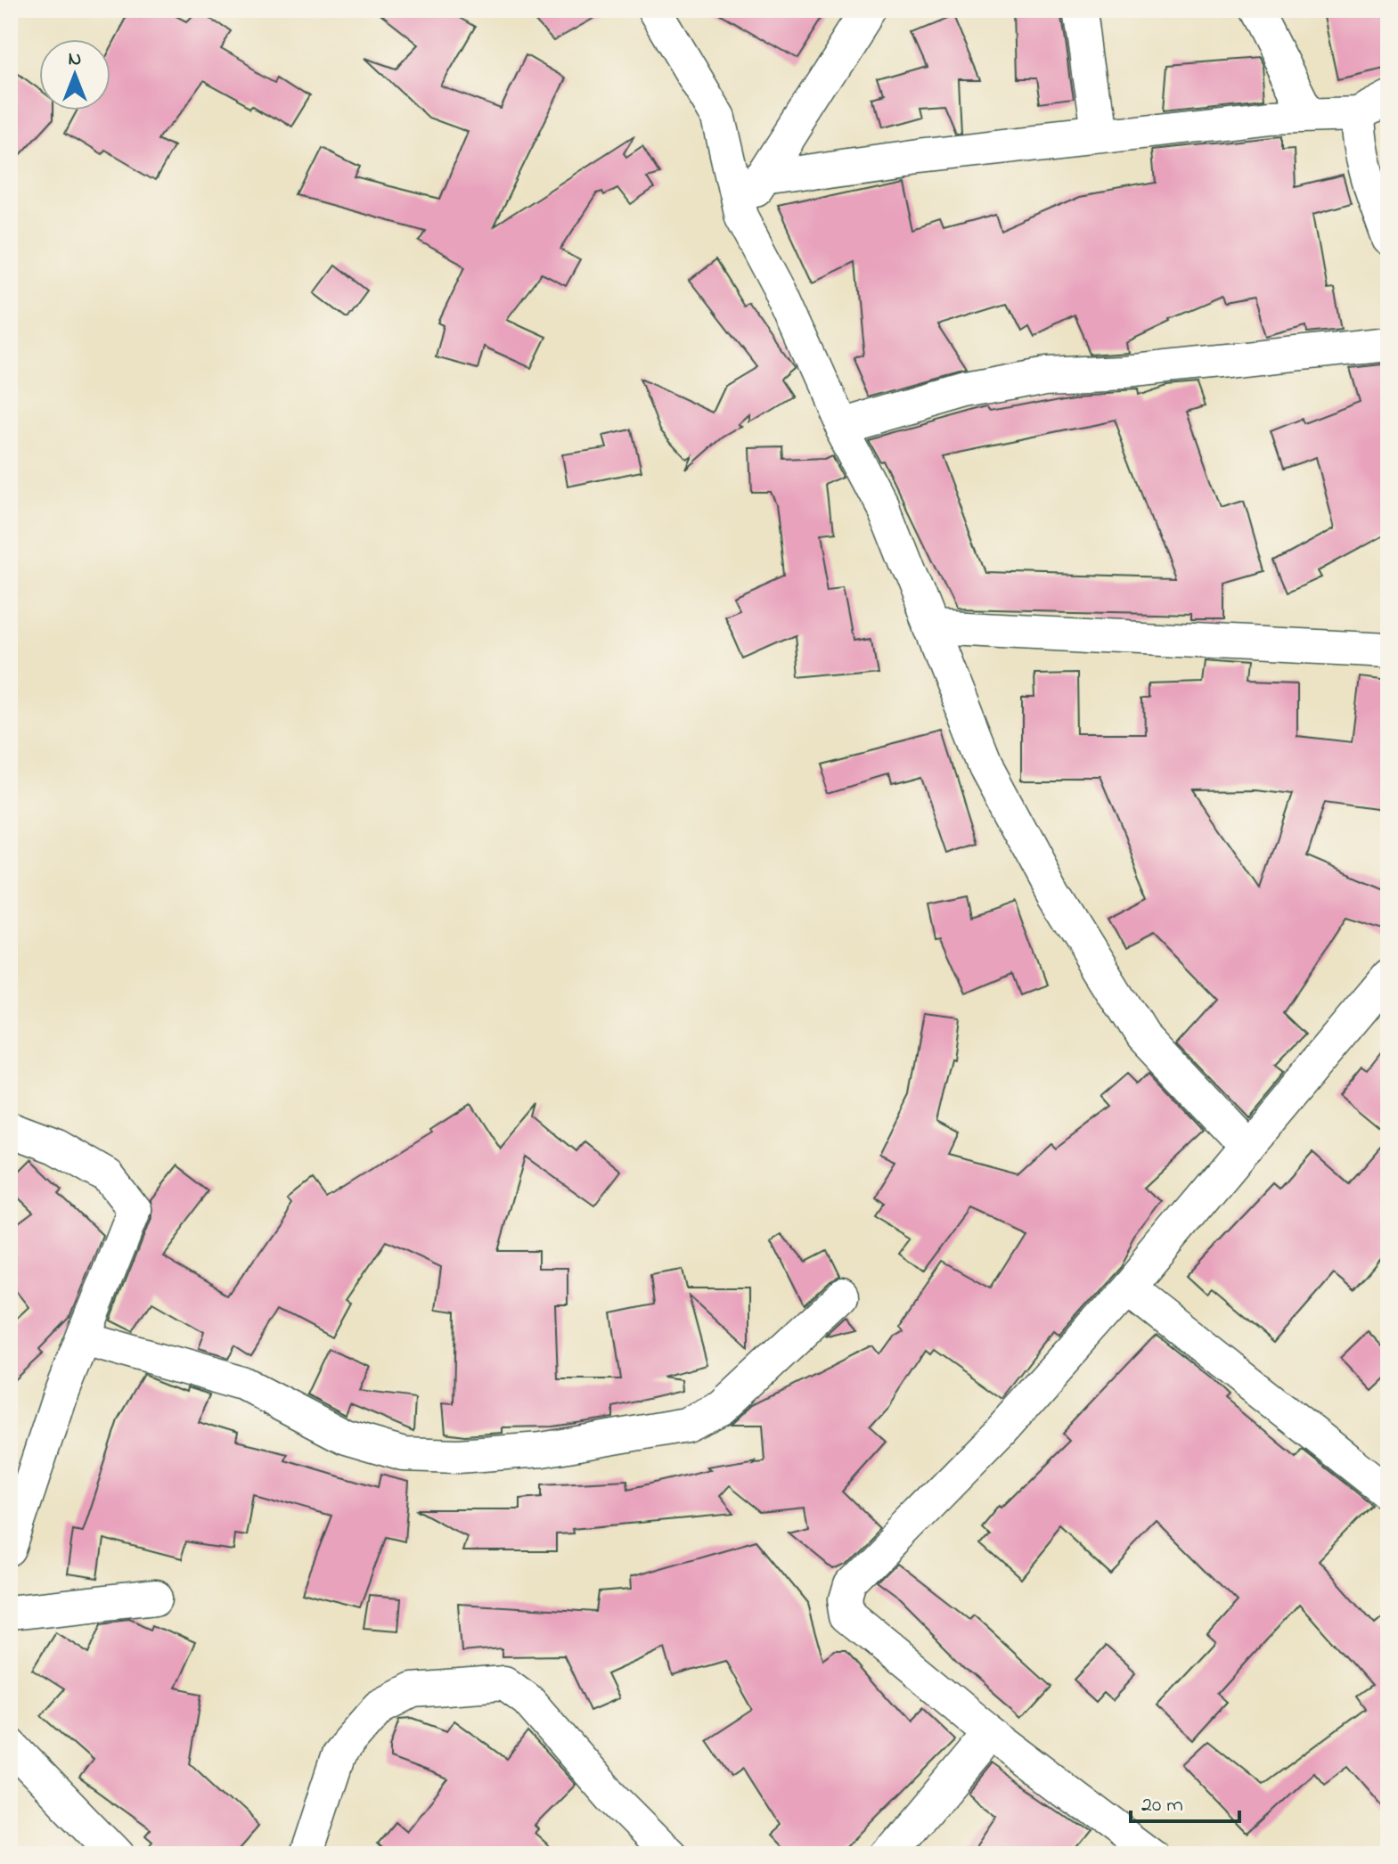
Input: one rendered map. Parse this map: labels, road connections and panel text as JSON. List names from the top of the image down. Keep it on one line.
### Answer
{"scale_bar":"20 m","north":"top"}
